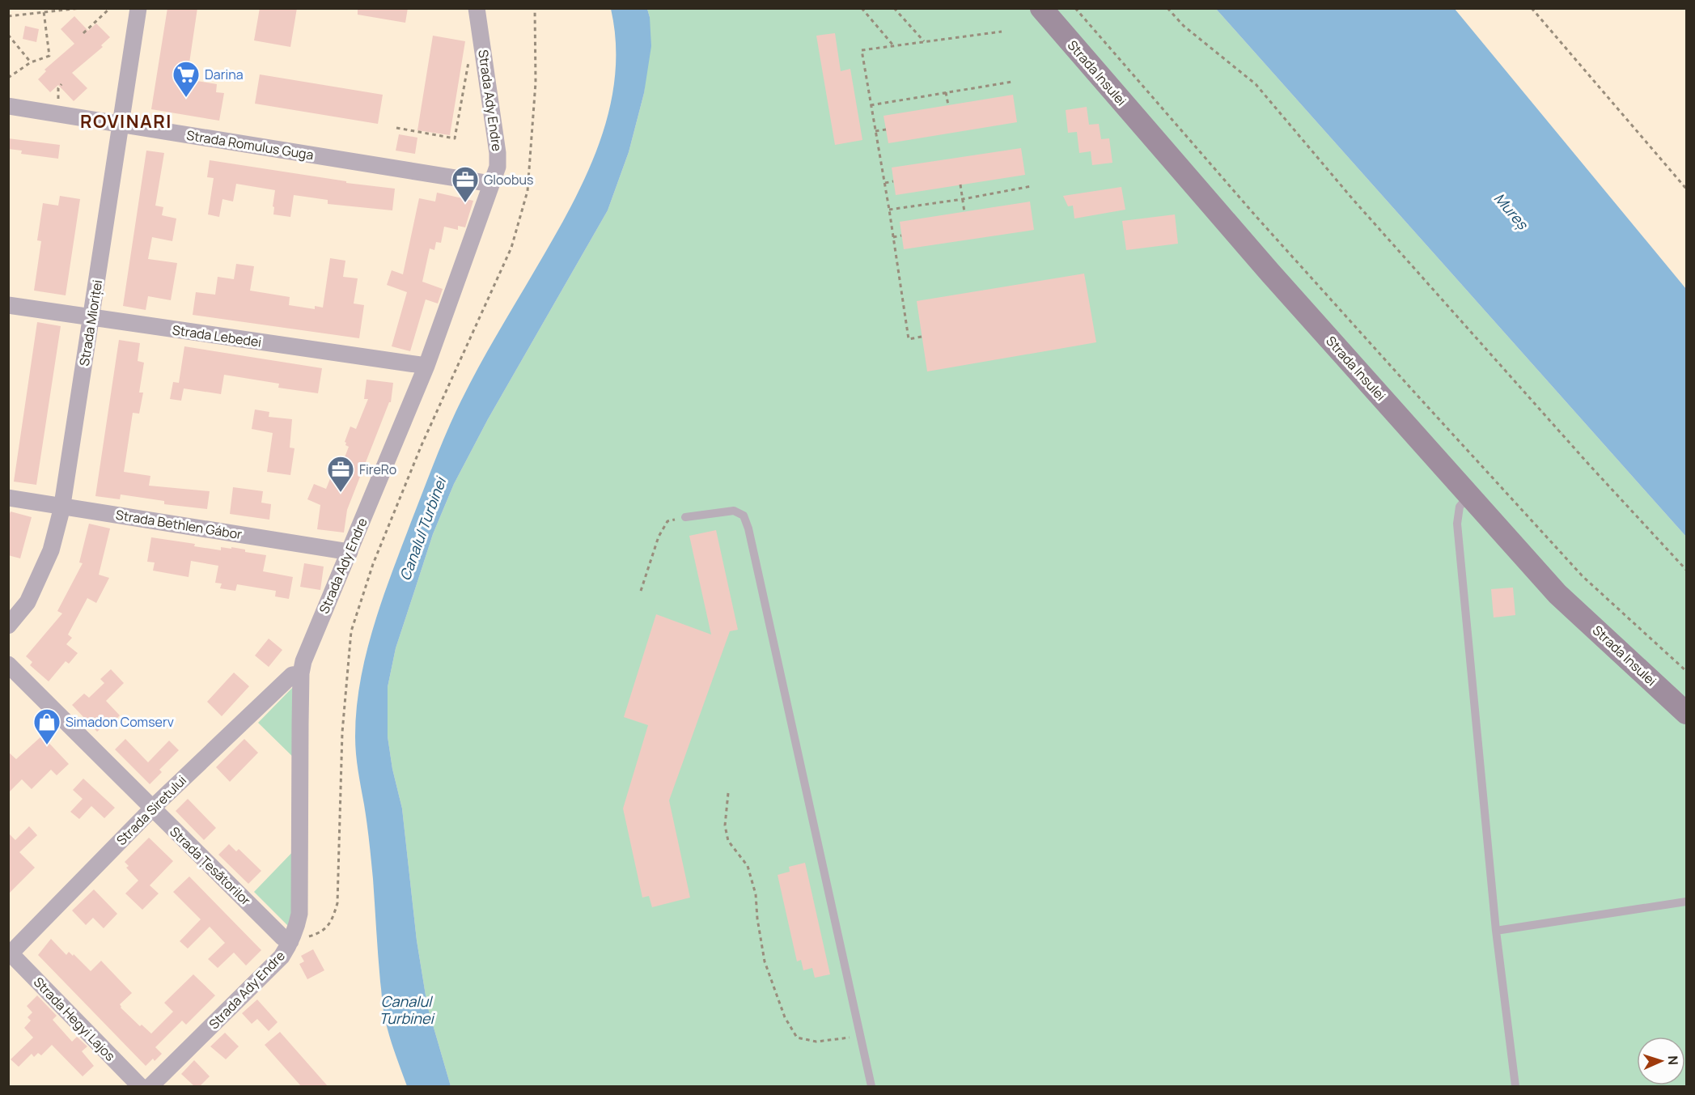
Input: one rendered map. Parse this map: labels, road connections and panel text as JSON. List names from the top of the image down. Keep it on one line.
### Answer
{"streets":{"street":["Strada Insulei","Strada Ady Endre","Strada Romulus Guga","Strada Mioriței","Strada Lebedei","Strada Bethlen Gábor","Strada Siretului","Strada Țesătorilor","Strada Hegyi Lajos"]},"crossings":[["Strada Ady Endre","Strada Romulus Guga"],["Strada Ady Endre","Strada Lebedei"],["Strada Ady Endre","Strada Bethlen Gábor"],["Strada Ady Endre","Strada Siretului"],["Strada Ady Endre","Strada Țesătorilor"],["Strada Ady Endre","Strada Hegyi Lajos"],["Strada Romulus Guga","Strada Mioriței"],["Strada Mioriței","Strada Lebedei"],["Strada Mioriței","Strada Bethlen Gábor"],["Strada Siretului","Strada Țesătorilor"],["Strada Siretului","Strada Hegyi Lajos"]],"districts":["ROVINARI"],"water":["Mureș","Canalul Turbinei"],"places":{"supermarket":["Darina"],"office":["Gloobus","FireRo"],"shop":["Simadon Comserv"]},"north":"right"}
